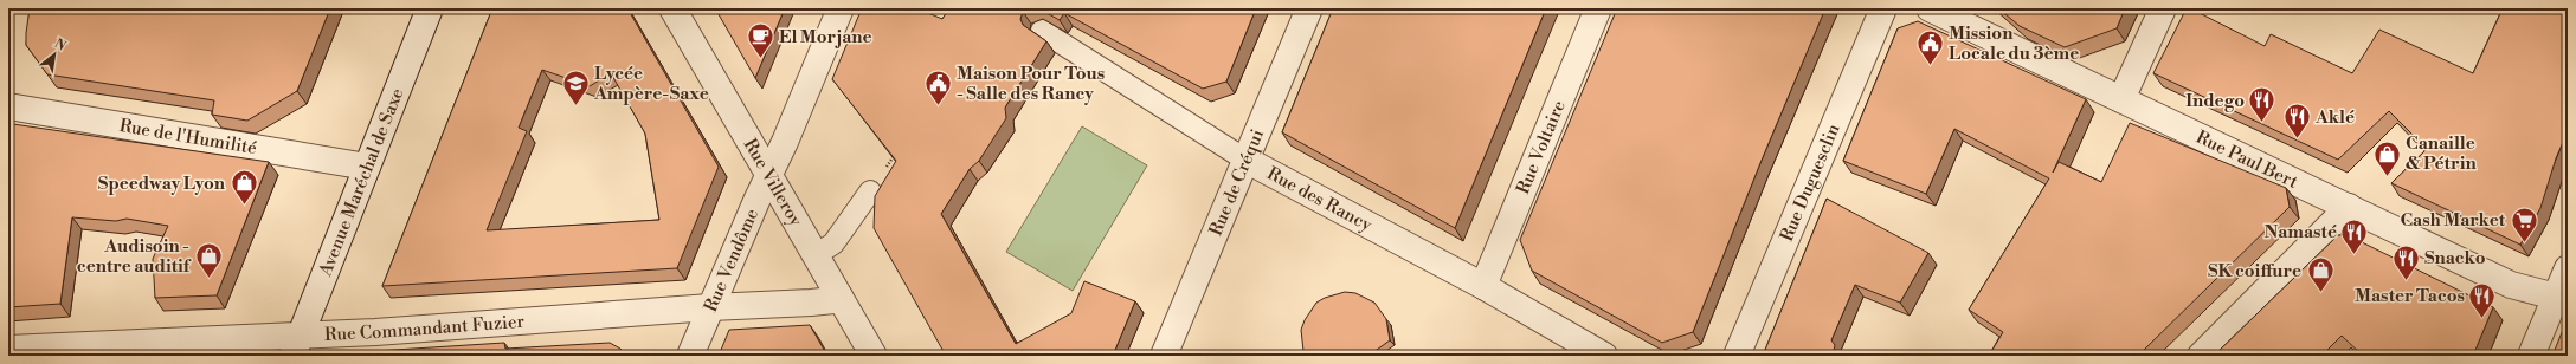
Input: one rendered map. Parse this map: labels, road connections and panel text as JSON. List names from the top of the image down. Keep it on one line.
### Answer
{"streets":{"street":["Rue de l'Humilité","Rue Voltaire","Rue Paul Bert","Avenue Maréchal de Saxe","Rue Villeroy","Rue de Créqui","Rue Duguesclin","Rue des Rancy","Rue Vendôme","Rue Commandant Fuzier"]},"crossings":[["Rue de l'Humilité","Avenue Maréchal de Saxe"],["Rue Voltaire","Rue des Rancy"],["Avenue Maréchal de Saxe","Rue Commandant Fuzier"],["Rue Villeroy","Rue Vendôme"],["Rue Villeroy","Rue Commandant Fuzier"],["Rue de Créqui","Rue des Rancy"],["Rue Vendôme","Rue Commandant Fuzier"]],"places":{"cafe":["El Morjane"],"public building":["Mission Locale du 3ème","Maison Pour Tous - Salle des Rancy"],"school or university":["Lycée Ampère-Saxe"],"restaurant":["Indego","Aklé","Namasté","Snacko","Master Tacos"],"shop":["Canaille & Pétrin","Speedway Lyon","Audisoin - centre auditif","SK coiffure"],"supermarket":["Cash Market"]},"north":"top right"}
